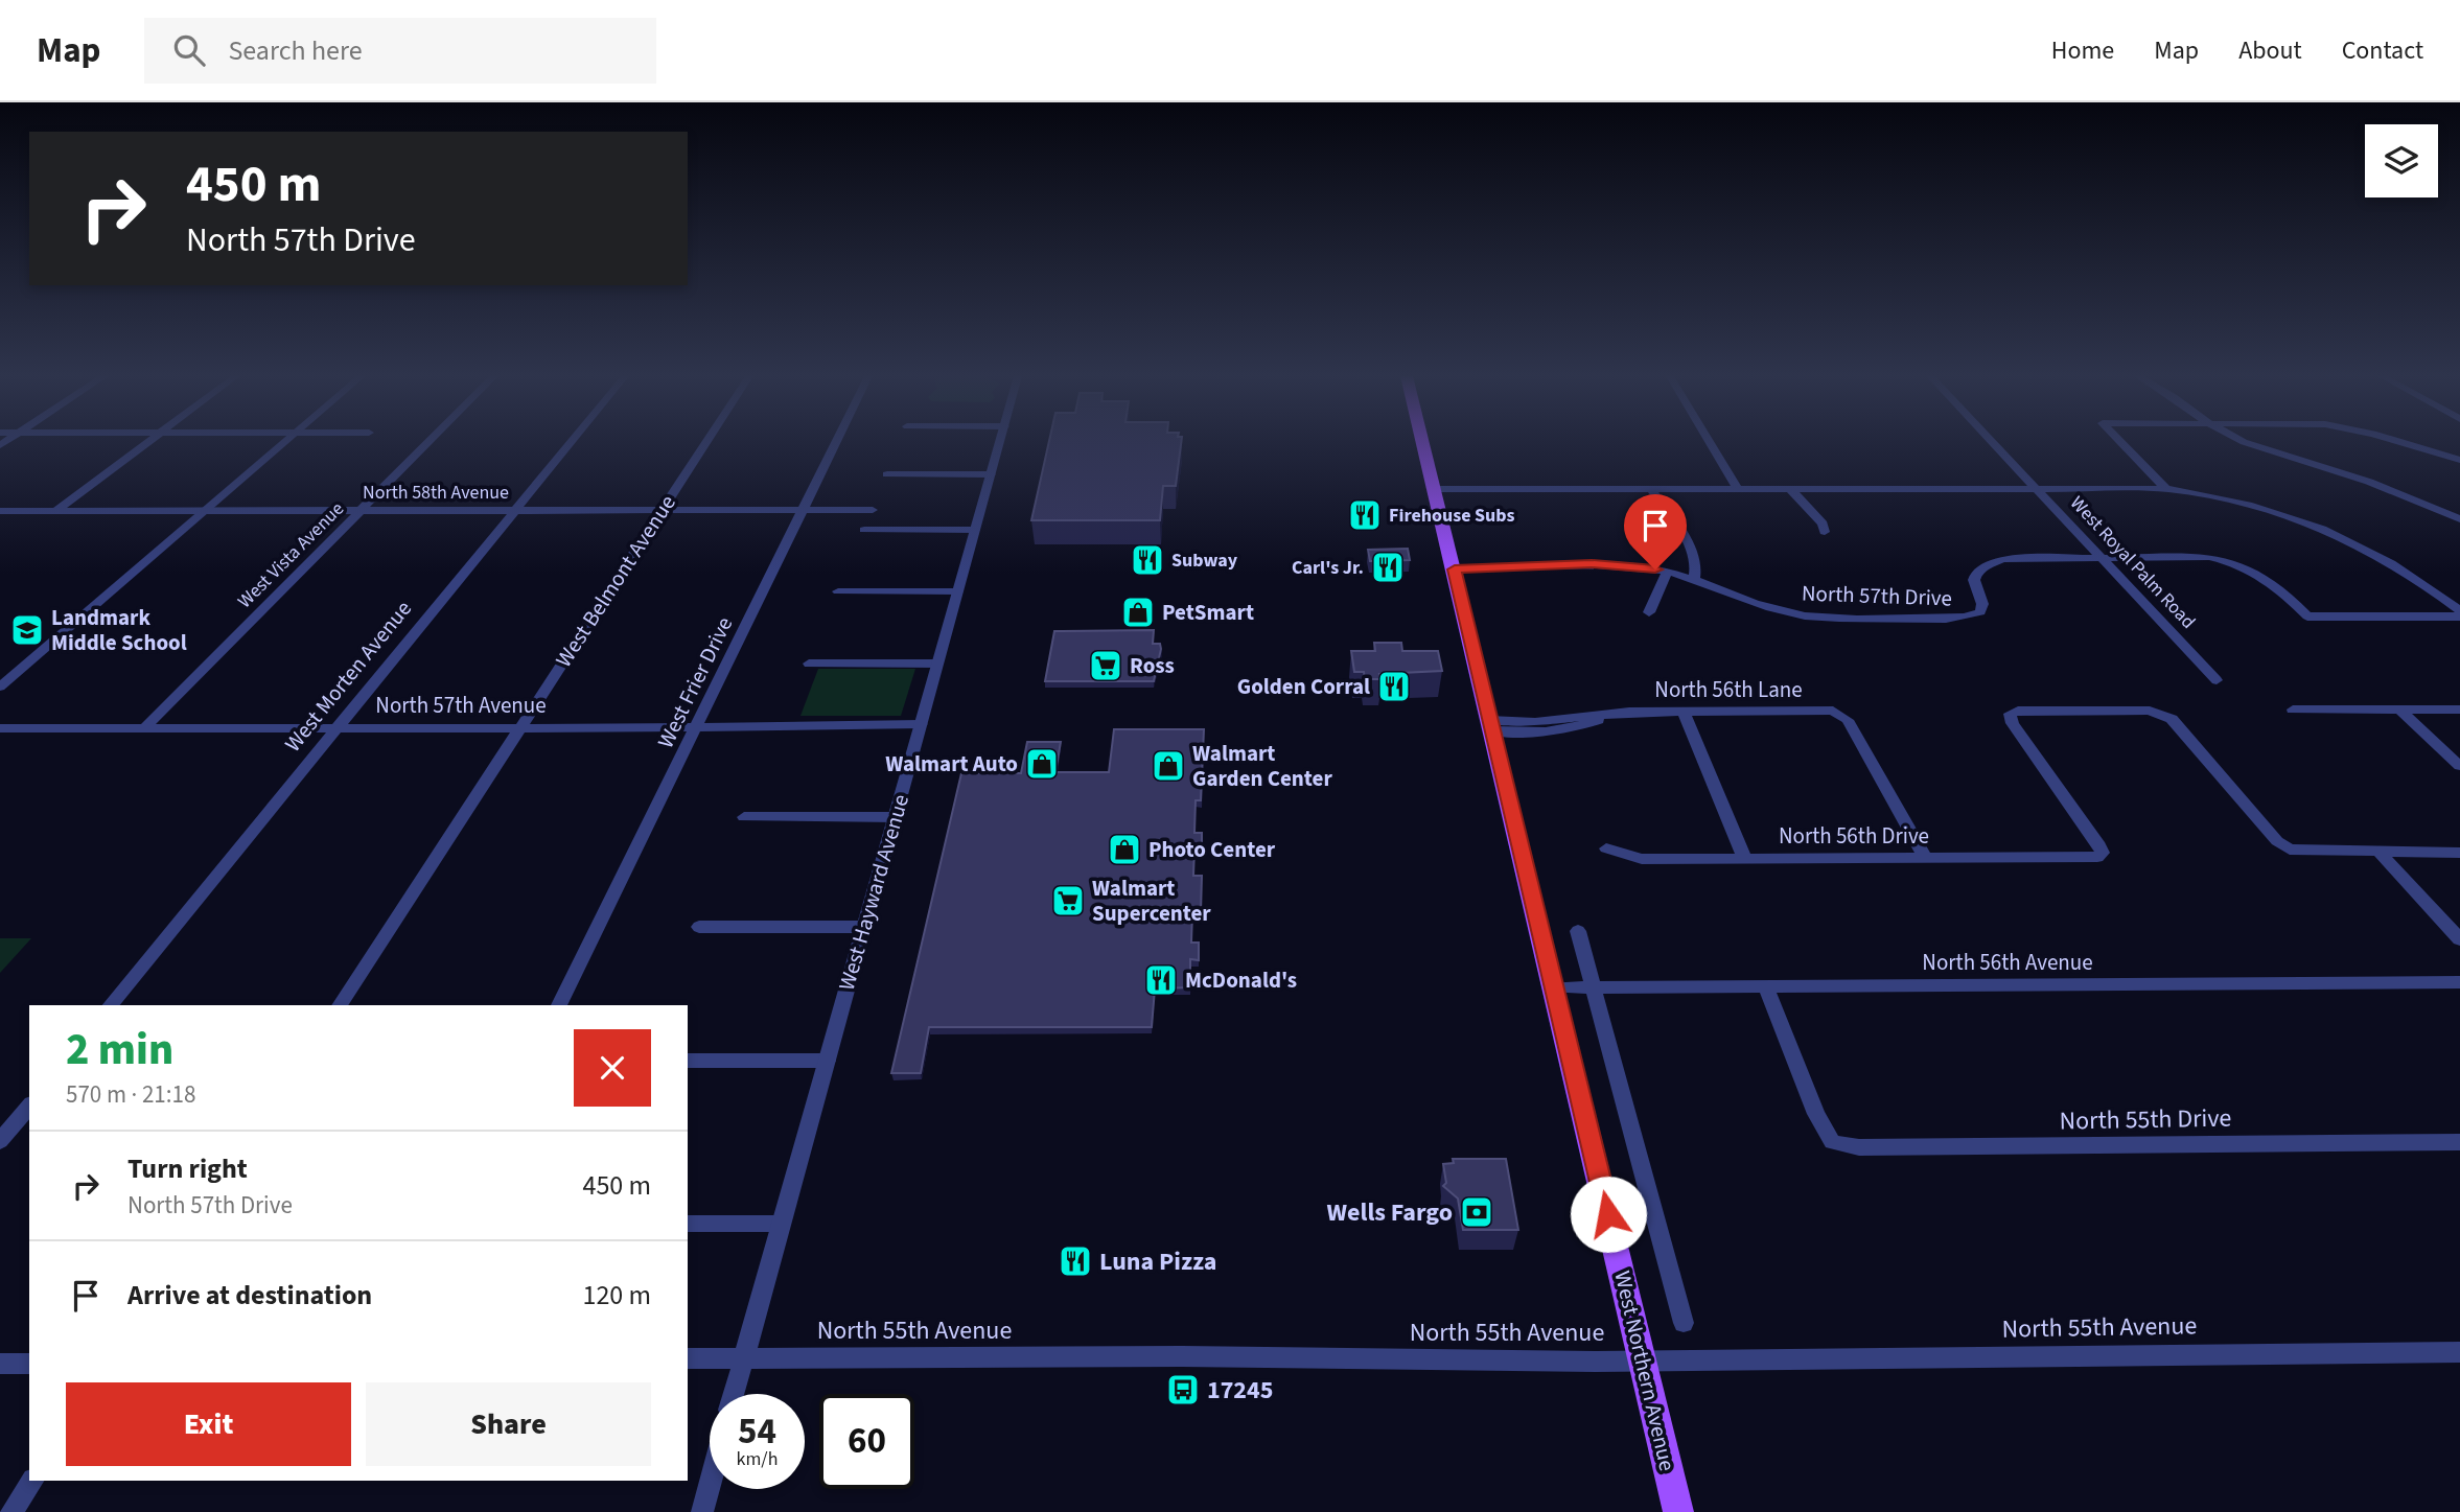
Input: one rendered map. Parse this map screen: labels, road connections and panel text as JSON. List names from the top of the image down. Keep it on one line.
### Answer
{"streets":{"main road":["West Northern Avenue"],"street":["North 58th Avenue","West Vista Avenue","West Royal Palm Road","West Belmont Avenue","North 57th Drive","West Morten Avenue","West Frier Drive","North 56th Lane","North 57th Avenue","North 56th Drive","West Hayward Avenue","North 56th Avenue","North 55th Drive","North 55th Avenue"]},"crossings":[["North 58th Avenue","West Vista Avenue"],["North 58th Avenue","West Belmont Avenue"],["North 58th Avenue","West Morten Avenue"],["North 58th Avenue","West Frier Drive"],["West Vista Avenue","North 57th Avenue"],["West Royal Palm Road","North 57th Drive"],["West Belmont Avenue","North 57th Avenue"],["North 57th Drive","West Northern Avenue"],["West Morten Avenue","North 57th Avenue"],["West Frier Drive","North 57th Avenue"],["North 56th Lane","North 56th Drive"],["North 56th Lane","West Northern Avenue"],["North 57th Avenue","West Hayward Avenue"],["West Hayward Avenue","North 55th Avenue"],["North 56th Avenue","North 55th Drive"],["North 56th Avenue","West Northern Avenue"],["North 55th Avenue","West Northern Avenue"]],"places":{"restaurant":["Firehouse Subs","Subway","Carl's Jr.","Golden Corral","McDonald's","Luna Pizza"],"shop":["PetSmart","Walmart Auto","Walmart Garden Center","Photo Center"],"school or university":["Landmark Middle School"],"supermarket":["Ross","Walmart Supercenter"],"bank":["Wells Fargo"],"bus stop":["17245"]},"page":{"header":"Map","search":"Search here","nav":["Home","Map","About","Contact"],"turn":["450 m","North 57th Drive"],"heading":["2 min","570 m · 21:18"],"list":[{"name":"Turn right","note":"North 57th Drive","value":"450 m"},{"name":"Arrive at destination","value":"120 m"}],"buttons":["Exit","Share"],"speed":"54 km/h","limit":"60"}}
